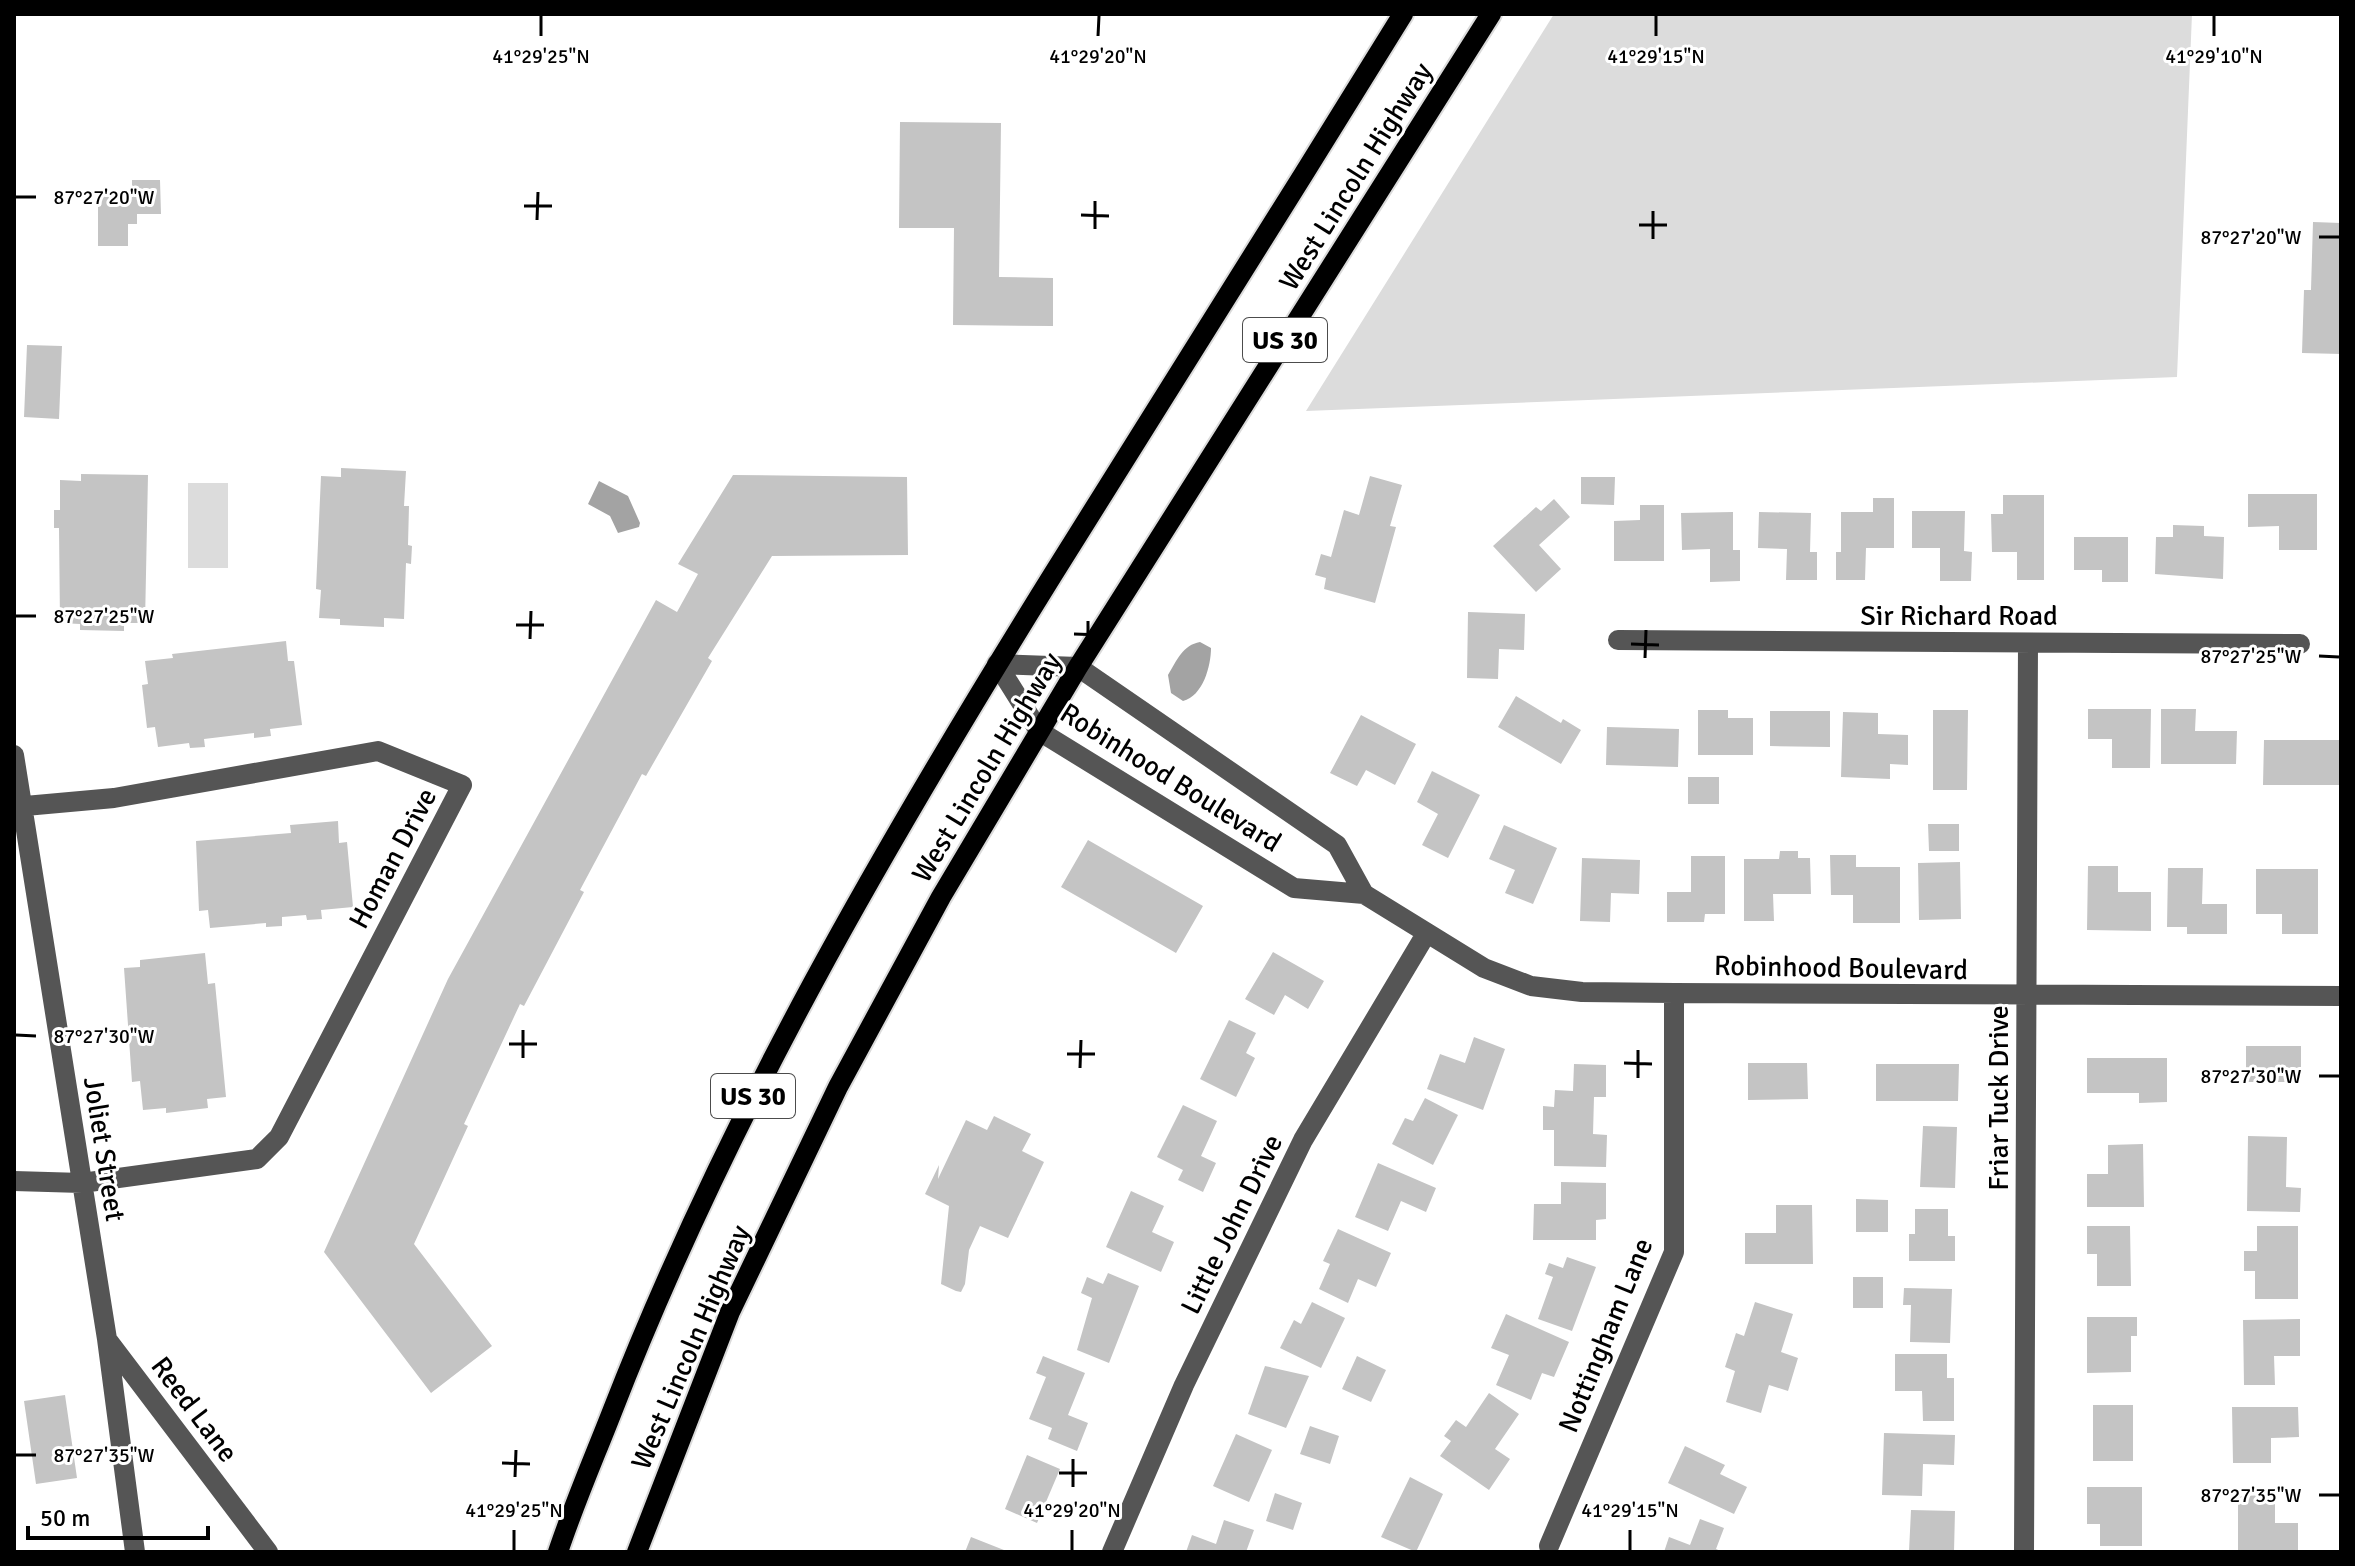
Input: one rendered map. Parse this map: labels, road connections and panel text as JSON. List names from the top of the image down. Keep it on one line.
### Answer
{"streets":{"main road":["West Lincoln Highway","US 30"],"street":["Sir Richard Road","Robinhood Boulevard","Homan Drive","Friar Tuck Drive","Joliet Street","Little John Drive","Nottingham Lane","Reed Lane"]},"crossings":[["West Lincoln Highway","Robinhood Boulevard"],["Sir Richard Road","Friar Tuck Drive"],["Robinhood Boulevard","Friar Tuck Drive"],["Robinhood Boulevard","Little John Drive"],["Robinhood Boulevard","Nottingham Lane"],["Homan Drive","Joliet Street"],["Joliet Street","Reed Lane"]],"scale_bar":"50 m","coordinates":["41°29'25\"N","41°29'20\"N","41°29'15\"N","41°29'10\"N","87°27'20\"W","87°27'25\"W","87°27'30\"W","87°27'35\"W"]}
